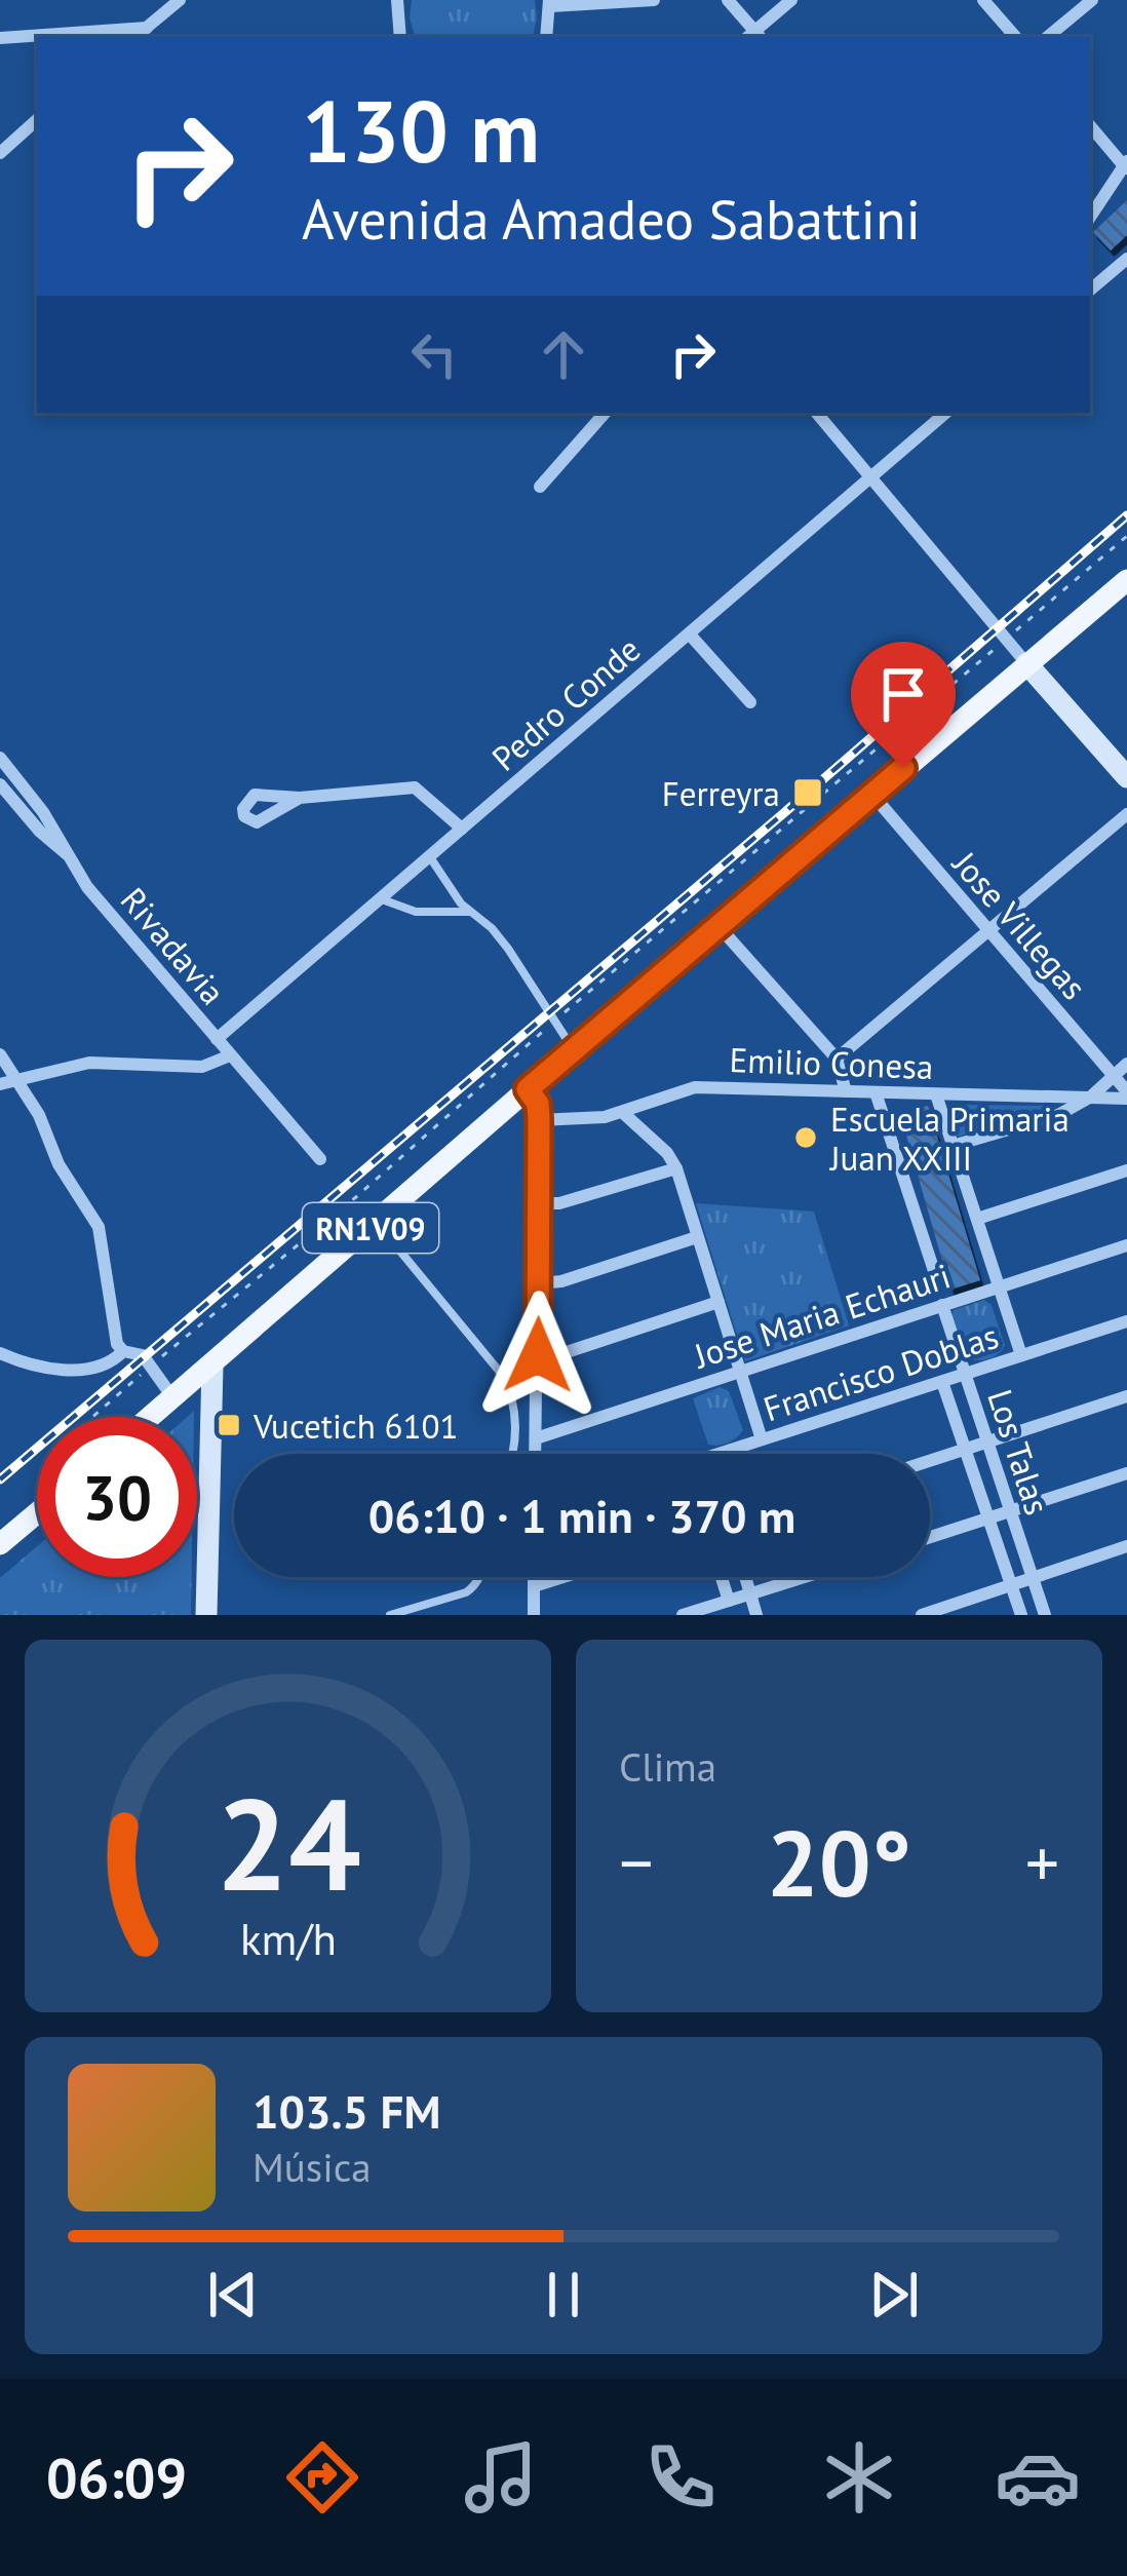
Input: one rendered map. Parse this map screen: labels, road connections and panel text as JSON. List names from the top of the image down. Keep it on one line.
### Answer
{"streets":{"main road":["RN1V09"],"street":["Pedro Conde","Jose Villegas","Rivadavia","Emilio Conesa","Jose Maria Echauri","Francisco Doblas","Los Talas"]},"crossings":[["Pedro Conde","Rivadavia"],["Jose Villegas","Emilio Conesa"],["Jose Villegas","RN1V09"],["Emilio Conesa","Los Talas"],["Jose Maria Echauri","Los Talas"],["Francisco Doblas","Los Talas"]],"places":{"transit":["Ferreyra","Vucetich 6101"],"other":["Escuela Primaria Juan XXIII"]},"page":{"turn":["130 m","Avenida Amadeo Sabattini"],"limit":"30","trip":"06:10 · 1 min · 370 m","tile":"Clima","heat":["−","20°","+"],"song":["103.5 FM","Música"],"tabs":"06:09","gauge":["24","km/h"]}}
